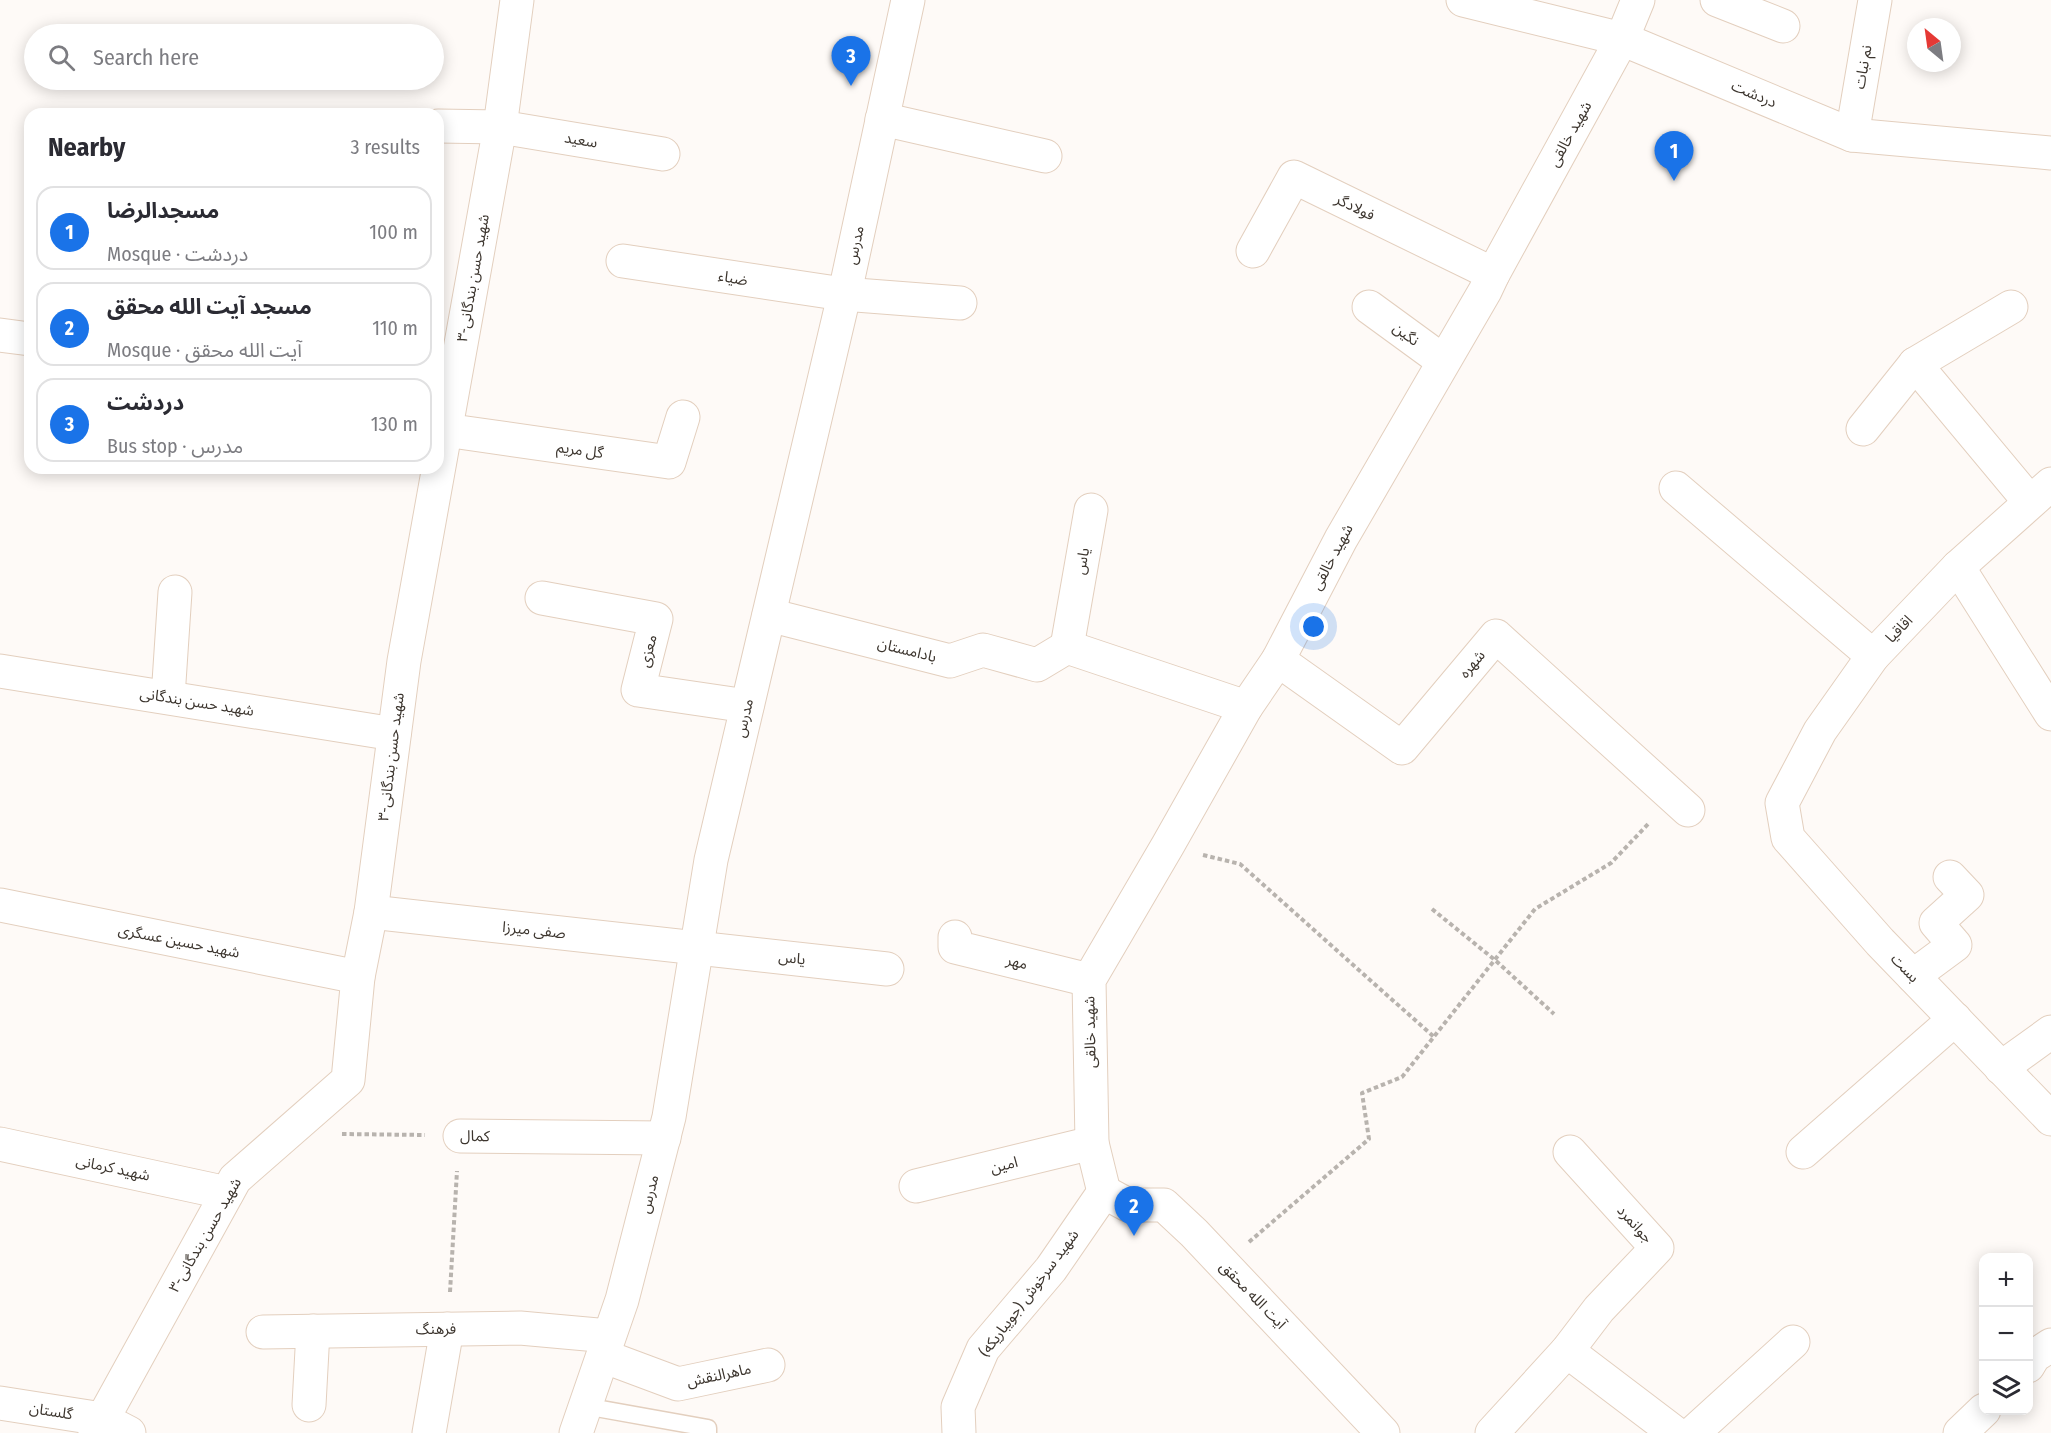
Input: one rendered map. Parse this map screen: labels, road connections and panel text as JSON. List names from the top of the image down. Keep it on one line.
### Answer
{"streets":{"street":["نم نبات","دردشت","شهید خالقی","سعید","فولادگر","مدرس","۳-شهید حسن بندگانی","ضیاء","نگین","گل مریم","یاس","اقاقیا","بادامستان","معزی","شهره","شهید حسن بندگانی","صفی میرزا","شهید حسین عسگری","مهر","بست","کمال","امین","شهید کرمانی","جوانمرد","شهید سرخوش (جویباریکه)","آیت الله محقق","فرهنگ","ماهرالنقش","گلستان"]},"crossings":[["نم نبات","دردشت"],["دردشت","شهید خالقی"],["شهید خالقی","فولادگر"],["شهید خالقی","نگین"],["شهید خالقی","شهره"],["شهید خالقی","مهر"],["شهید خالقی","امین"],["شهید خالقی","شهید سرخوش (جویباریکه)"],["شهید خالقی","آیت الله محقق"],["سعید","۳-شهید حسن بندگانی"],["مدرس","ضیاء"],["مدرس","یاس"],["مدرس","بادامستان"],["مدرس","معزی"],["مدرس","صفی میرزا"],["مدرس","کمال"],["مدرس","فرهنگ"],["مدرس","ماهرالنقش"],["۳-شهید حسن بندگانی","گل مریم"],["۳-شهید حسن بندگانی","شهید حسن بندگانی"],["۳-شهید حسن بندگانی","صفی میرزا"],["۳-شهید حسن بندگانی","شهید حسین عسگری"],["۳-شهید حسن بندگانی","کمال"],["۳-شهید حسن بندگانی","شهید کرمانی"],["۳-شهید حسن بندگانی","گلستان"],["یاس","بادامستان"],["یاس","صفی میرزا"],["اقاقیا","بست"],["شهید سرخوش (جویباریکه)","آیت الله محقق"],["فرهنگ","ماهرالنقش"]],"north":"top left","page":{"search":"Search here","pins":["3","1","2"],"heading":["Nearby","3 results"],"list":[{"mark":"1","name":"مسجدالرضا","note":"Mosque · دردشت","value":"100 m"},{"mark":"2","name":"مسجد آیت الله محقق","note":"Mosque · آیت الله محقق","value":"110 m"},{"mark":"3","name":"دردشت","note":"Bus stop · مدرس","value":"130 m"}],"map_buttons":["+","−"]}}
